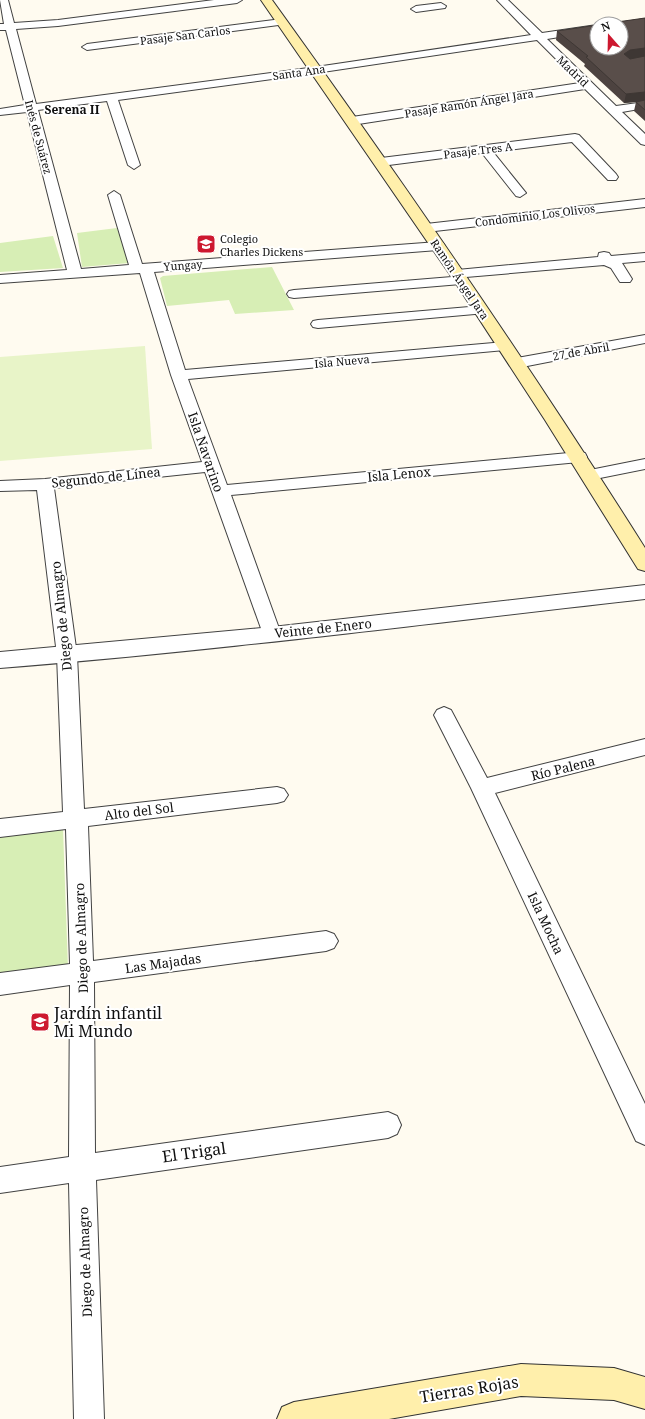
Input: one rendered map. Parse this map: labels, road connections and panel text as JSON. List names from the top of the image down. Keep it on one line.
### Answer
{"streets":{"main road":["Ramón Ángel Jara","Tierras Rojas"],"street":["Pasaje San Carlos","Madrid","Santa Ana","Pasaje Ramón Ángel Jara","Inés de Suárez","Pasaje Tres A","Condominio Los Olivos","Yungay","27 de Abril","Isla Nueva","Isla Navarino","Isla Lenox","Segundo de Línea","Diego de Almagro","Veinte de Enero","Río Palena","Alto del Sol","Isla Mocha","Las Majadas","El Trigal"]},"crossings":[["Pasaje San Carlos","Ramón Ángel Jara"],["Madrid","Santa Ana"],["Madrid","Pasaje Ramón Ángel Jara"],["Santa Ana","Inés de Suárez"],["Santa Ana","Ramón Ángel Jara"],["Pasaje Ramón Ángel Jara","Ramón Ángel Jara"],["Inés de Suárez","Yungay"],["Pasaje Tres A","Ramón Ángel Jara"],["Condominio Los Olivos","Ramón Ángel Jara"],["Yungay","Ramón Ángel Jara"],["Yungay","Isla Navarino"],["Ramón Ángel Jara","27 de Abril"],["Ramón Ángel Jara","Isla Nueva"],["Ramón Ángel Jara","Isla Lenox"],["Isla Nueva","Isla Navarino"],["Isla Navarino","Isla Lenox"],["Isla Navarino","Segundo de Línea"],["Isla Navarino","Veinte de Enero"],["Segundo de Línea","Diego de Almagro"],["Diego de Almagro","Veinte de Enero"],["Diego de Almagro","Alto del Sol"],["Diego de Almagro","Las Majadas"],["Diego de Almagro","El Trigal"],["Río Palena","Isla Mocha"]],"districts":["Serena II"],"places":{"school or university":["Colegio Charles Dickens","Jardín infantil Mi Mundo"]},"north":"top"}
